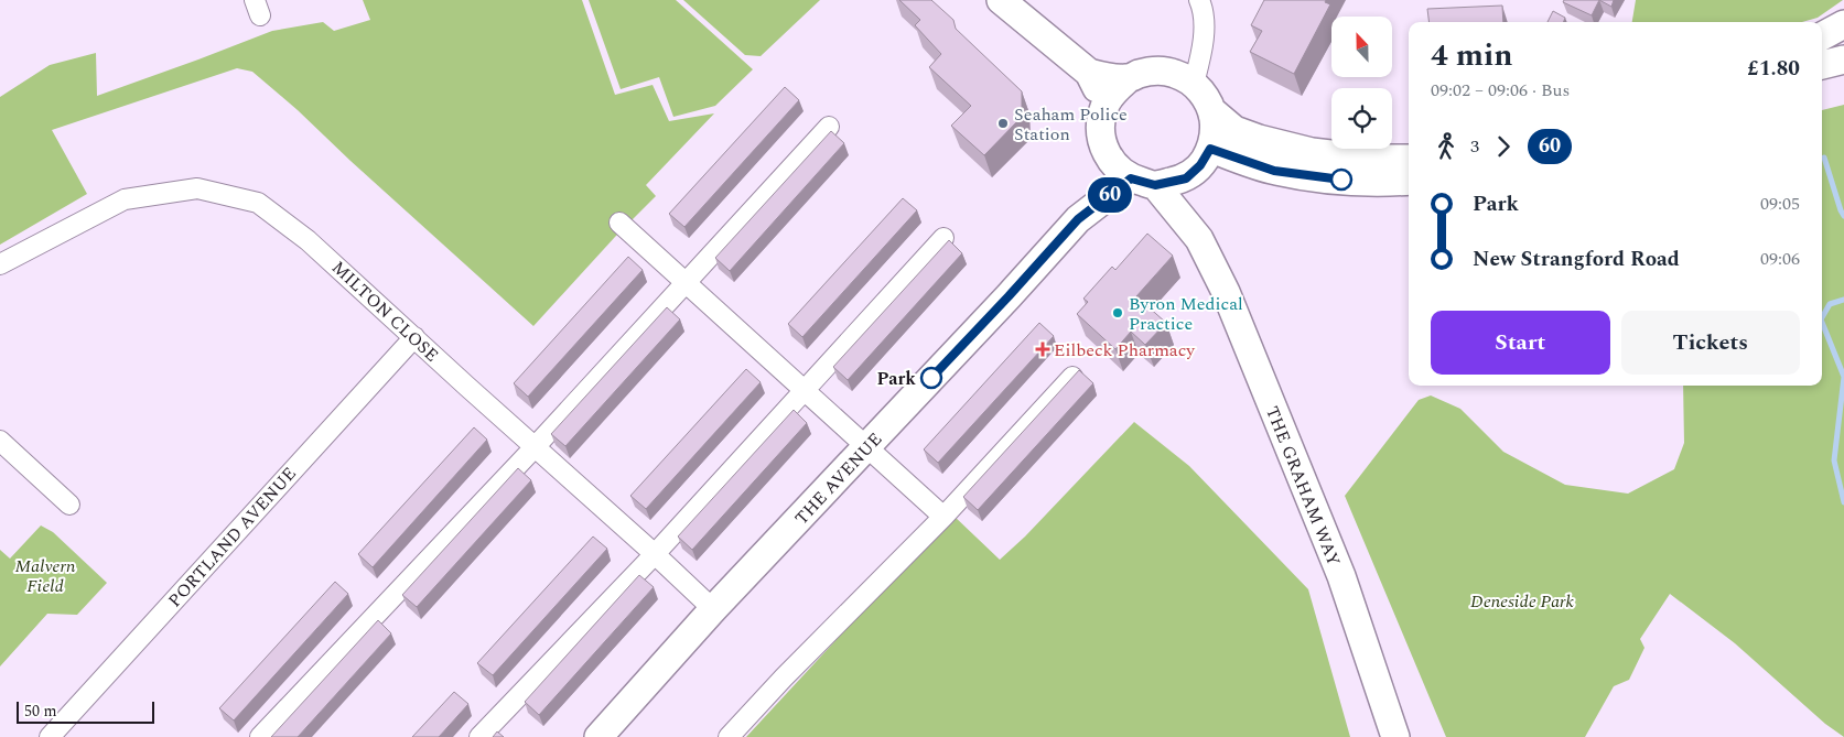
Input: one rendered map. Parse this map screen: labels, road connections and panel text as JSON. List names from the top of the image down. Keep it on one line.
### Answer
{"streets":{"main road":["THE AVENUE","THE GRAHAM WAY"],"street":["MILTON CLOSE","PORTLAND AVENUE"]},"crossings":[["MILTON CLOSE","THE AVENUE"],["MILTON CLOSE","PORTLAND AVENUE"],["THE AVENUE","THE GRAHAM WAY"]],"parks":["Malvern Field","Deneside Park"],"places":{"other":["Seaham Police Station","Byron Medical Practice","Park"],"health":["Eilbeck Pharmacy"]},"lines":["bus line 60"],"scale_bar":"50 m","north":"top","page":{"on_map":"60","heading":["4 min","09:02 – 09:06 · Bus","£1.80"],"legs":["3","60"],"list":[{"name":"Park","value":"09:05"},{"name":"New Strangford Road","value":"09:06"}],"buttons":["Start","Tickets"],"scale":"50 m"}}
